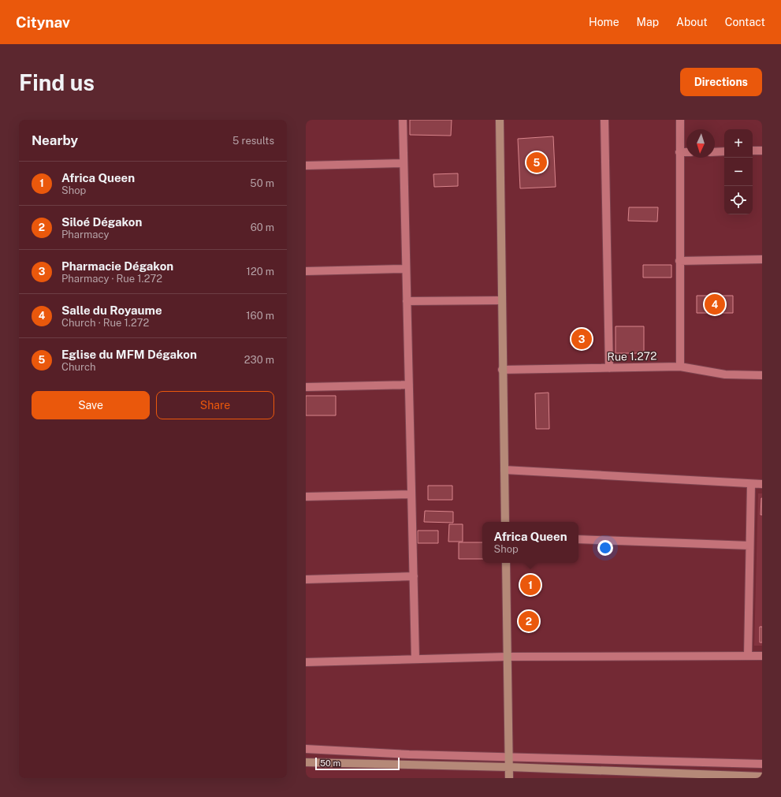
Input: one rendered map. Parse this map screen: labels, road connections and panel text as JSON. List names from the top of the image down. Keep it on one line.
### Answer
{"streets":{"street":["Rue 1.272"]},"scale_bar":"50 m","north":"bottom","page":{"header":"Citynav","nav":["Home","Map","About","Contact"],"buttons":["Directions",["Save","Share"]],"title":"Find us","heading":["Nearby","5 results"],"map_buttons":["+","−"],"pins":["5","4","3","1","2"],"list":[{"mark":"1","name":"Africa Queen","note":"Shop","value":"50 m"},{"mark":"2","name":"Siloé Dégakon","note":"Pharmacy","value":"60 m"},{"mark":"3","name":"Pharmacie Dégakon","note":"Pharmacy · Rue 1.272","value":"120 m"},{"mark":"4","name":"Salle du Royaume","note":"Church · Rue 1.272","value":"160 m"},{"mark":"5","name":"Eglise du MFM Dégakon","note":"Church","value":"230 m"}],"popup":["Africa Queen","Shop"],"scale":"50 m"}}
